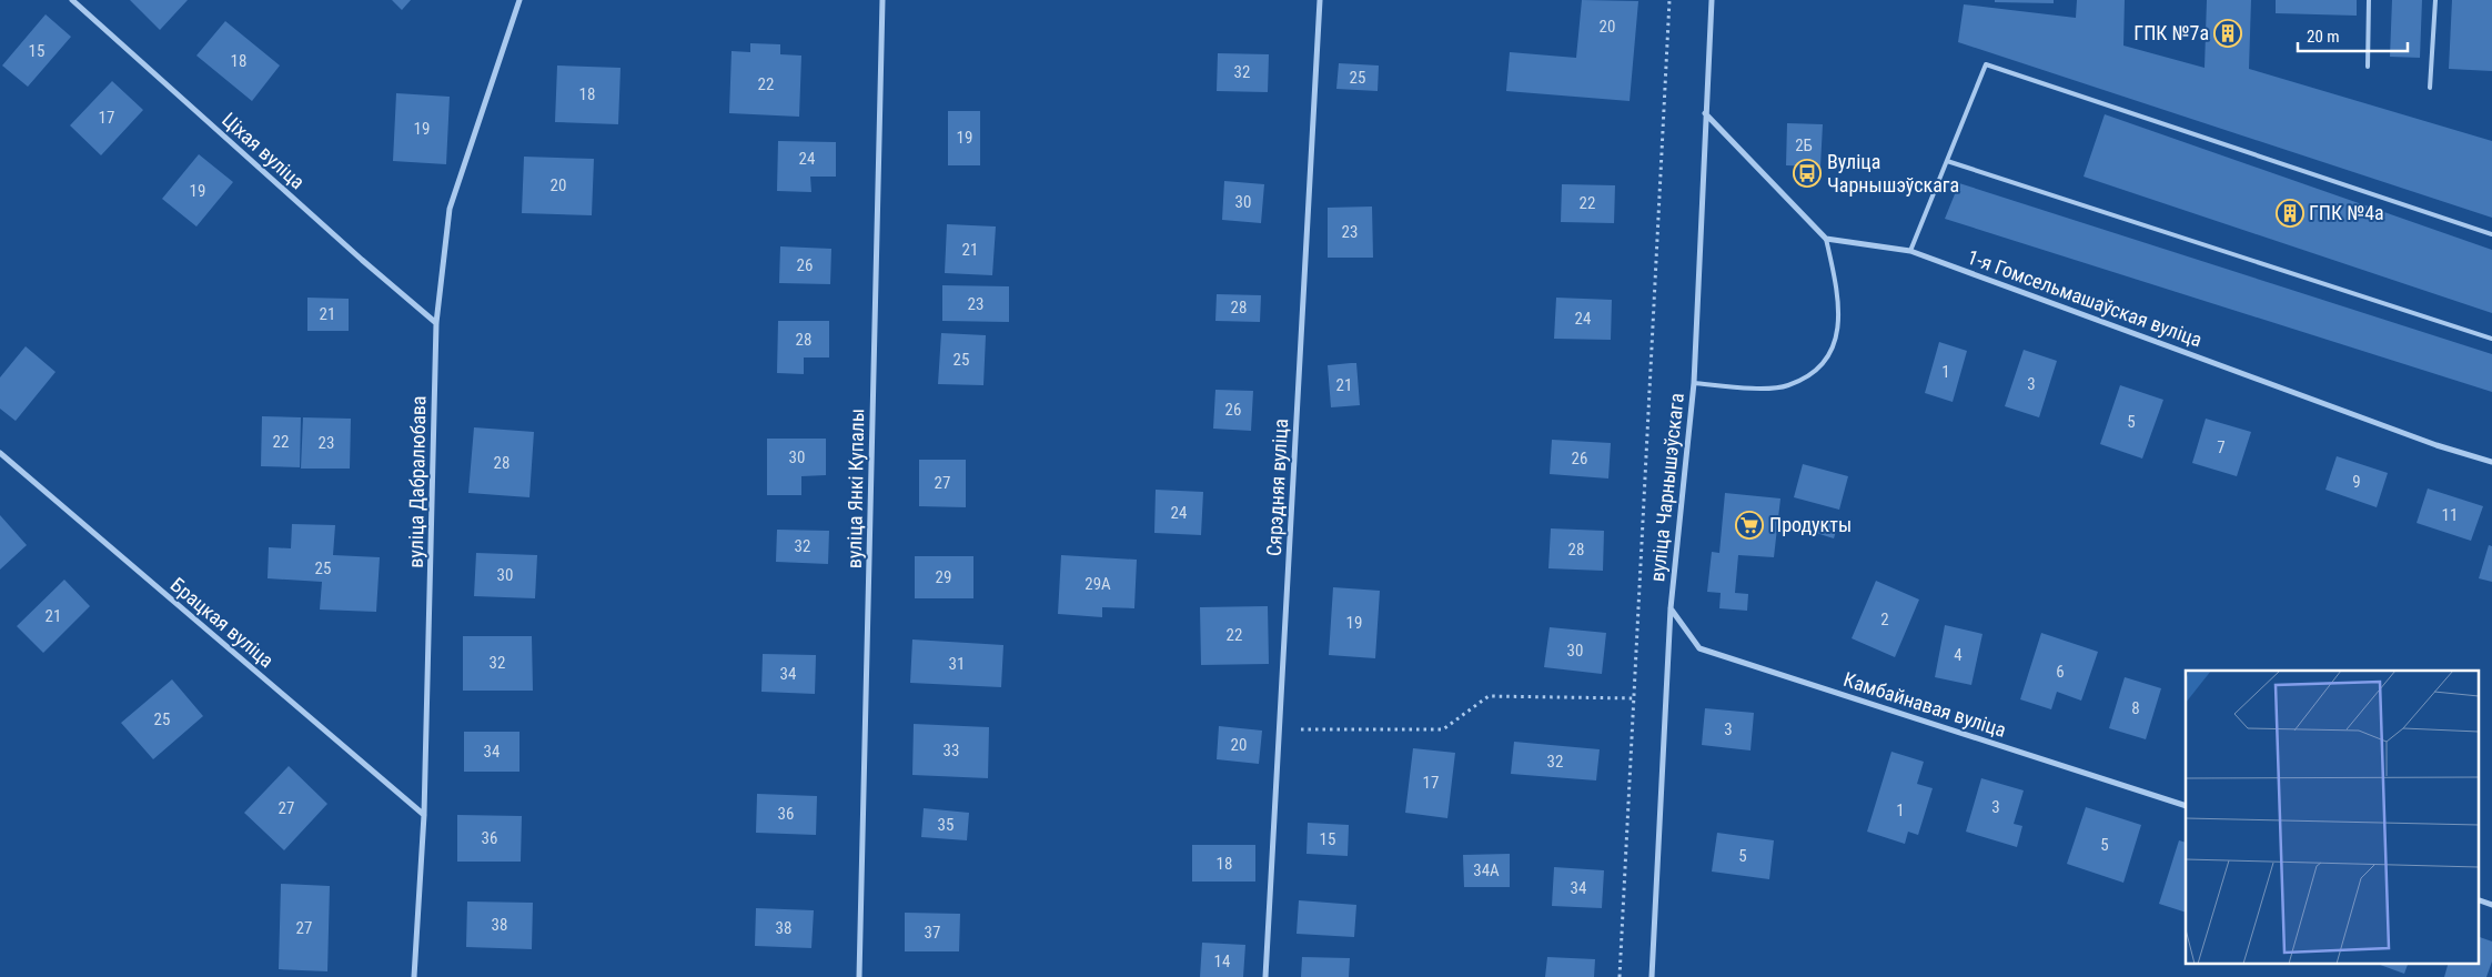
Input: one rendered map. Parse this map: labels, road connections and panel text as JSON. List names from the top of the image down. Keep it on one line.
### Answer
{"streets":{"street":["Ціхая вуліца","1-я Гомсельмашаўская вуліца","вуліца Дабралюбава","Сярэдняя вуліца","вуліца Чарнышэўскага","вуліца Янкі Купалы","Брацкая вуліца","Камбайнавая вуліца"]},"crossings":[["Ціхая вуліца","вуліца Дабралюбава"],["вуліца Дабралюбава","Брацкая вуліца"],["вуліца Чарнышэўскага","Камбайнавая вуліца"]],"places":{"building":["ГПК №7а","ГПК №4а"],"bus stop":["Вуліца Чарнышэўскага"],"supermarket":["Продукты"]},"house_numbers":["20","15","18","32","25","22","18","17","19","19","2Б","24","20","19","30","22","23","21","26","23","28","21","24","28","25","1","3","21","26","5","22","23","7","30","26","28","9","27","24","11","32","28","25","30","29","29А","21","2","19","22","30","4","32","31","6","34","8","25","3","20","33","34","32","17","3","27","1","36","35","36","15","5","5","18","34А","34","38","27","38","37","14"],"scale_bar":"20 m"}
